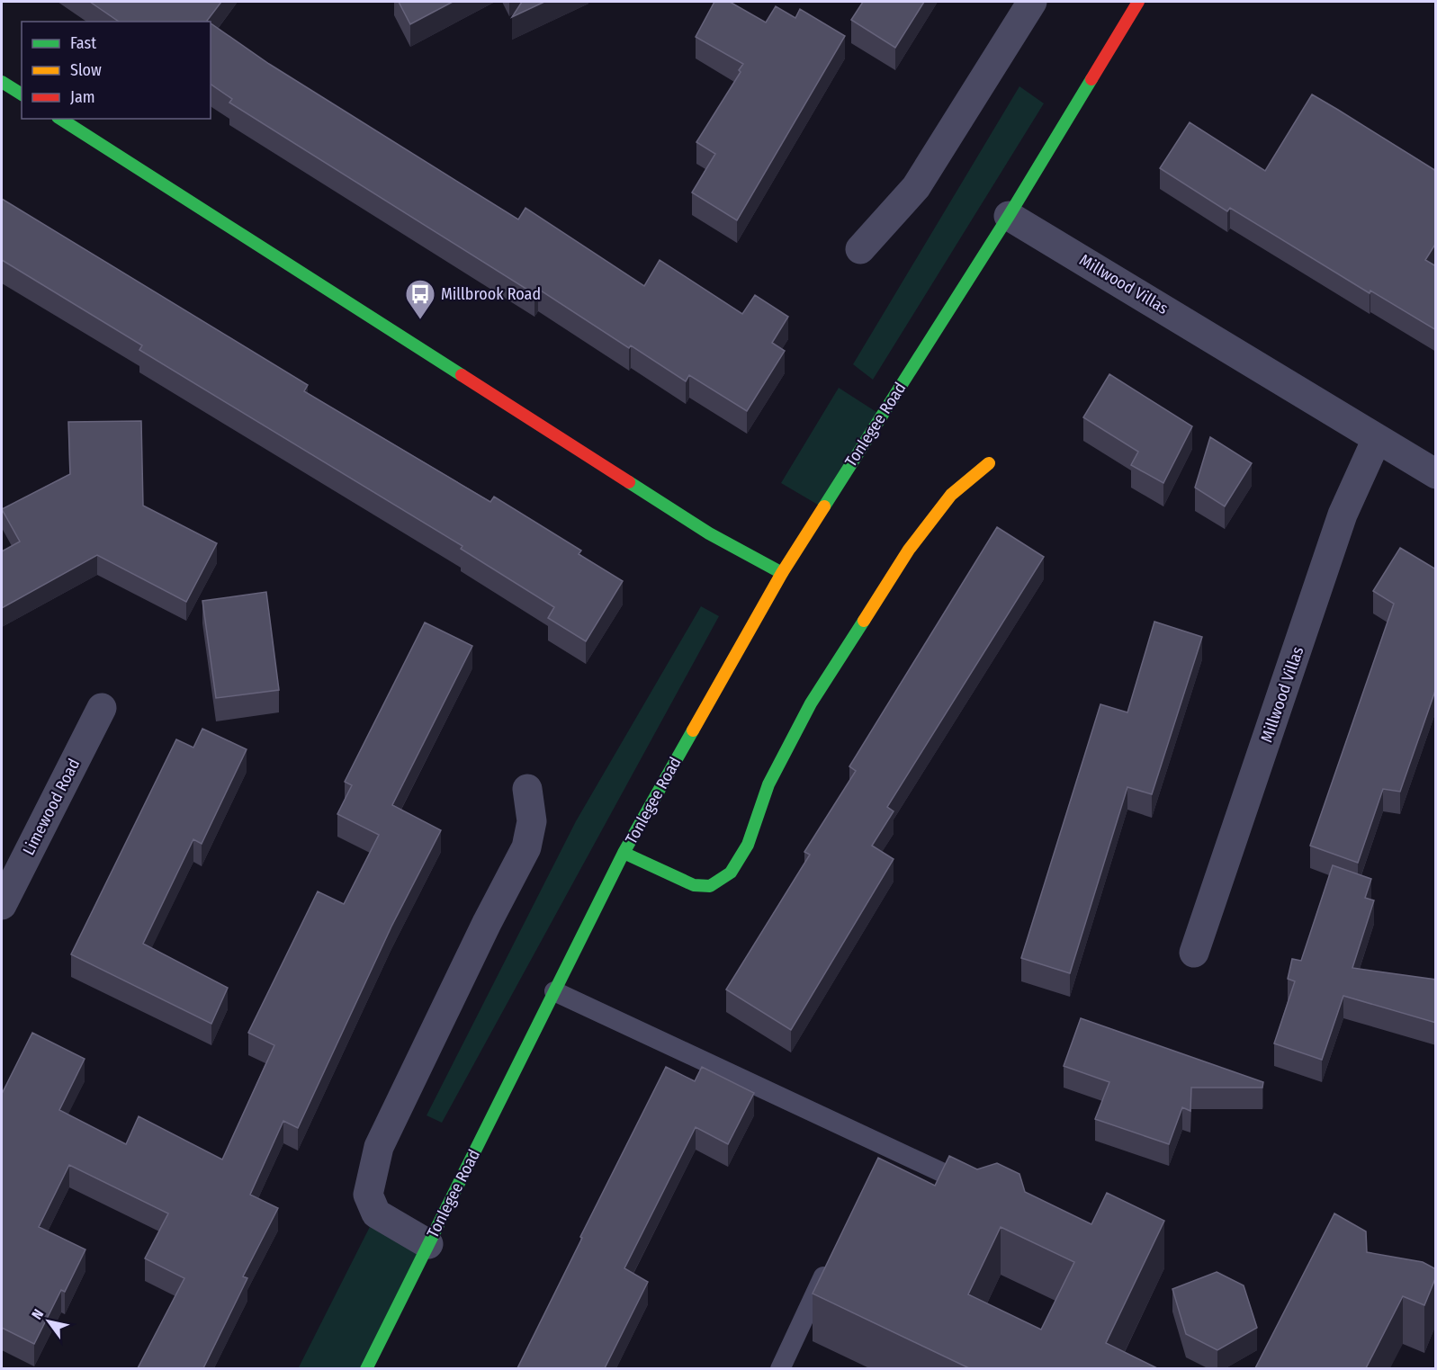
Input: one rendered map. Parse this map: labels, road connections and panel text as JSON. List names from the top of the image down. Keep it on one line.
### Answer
{"streets":{"main road":["Tonlegee Road"],"street":["Millwood Villas","Limewood Road"]},"crossings":[["Millwood Villas","Tonlegee Road"]],"places":{"bus stop":["Millbrook Road"]},"legend":["Fast","Slow","Jam"],"north":"top left"}
